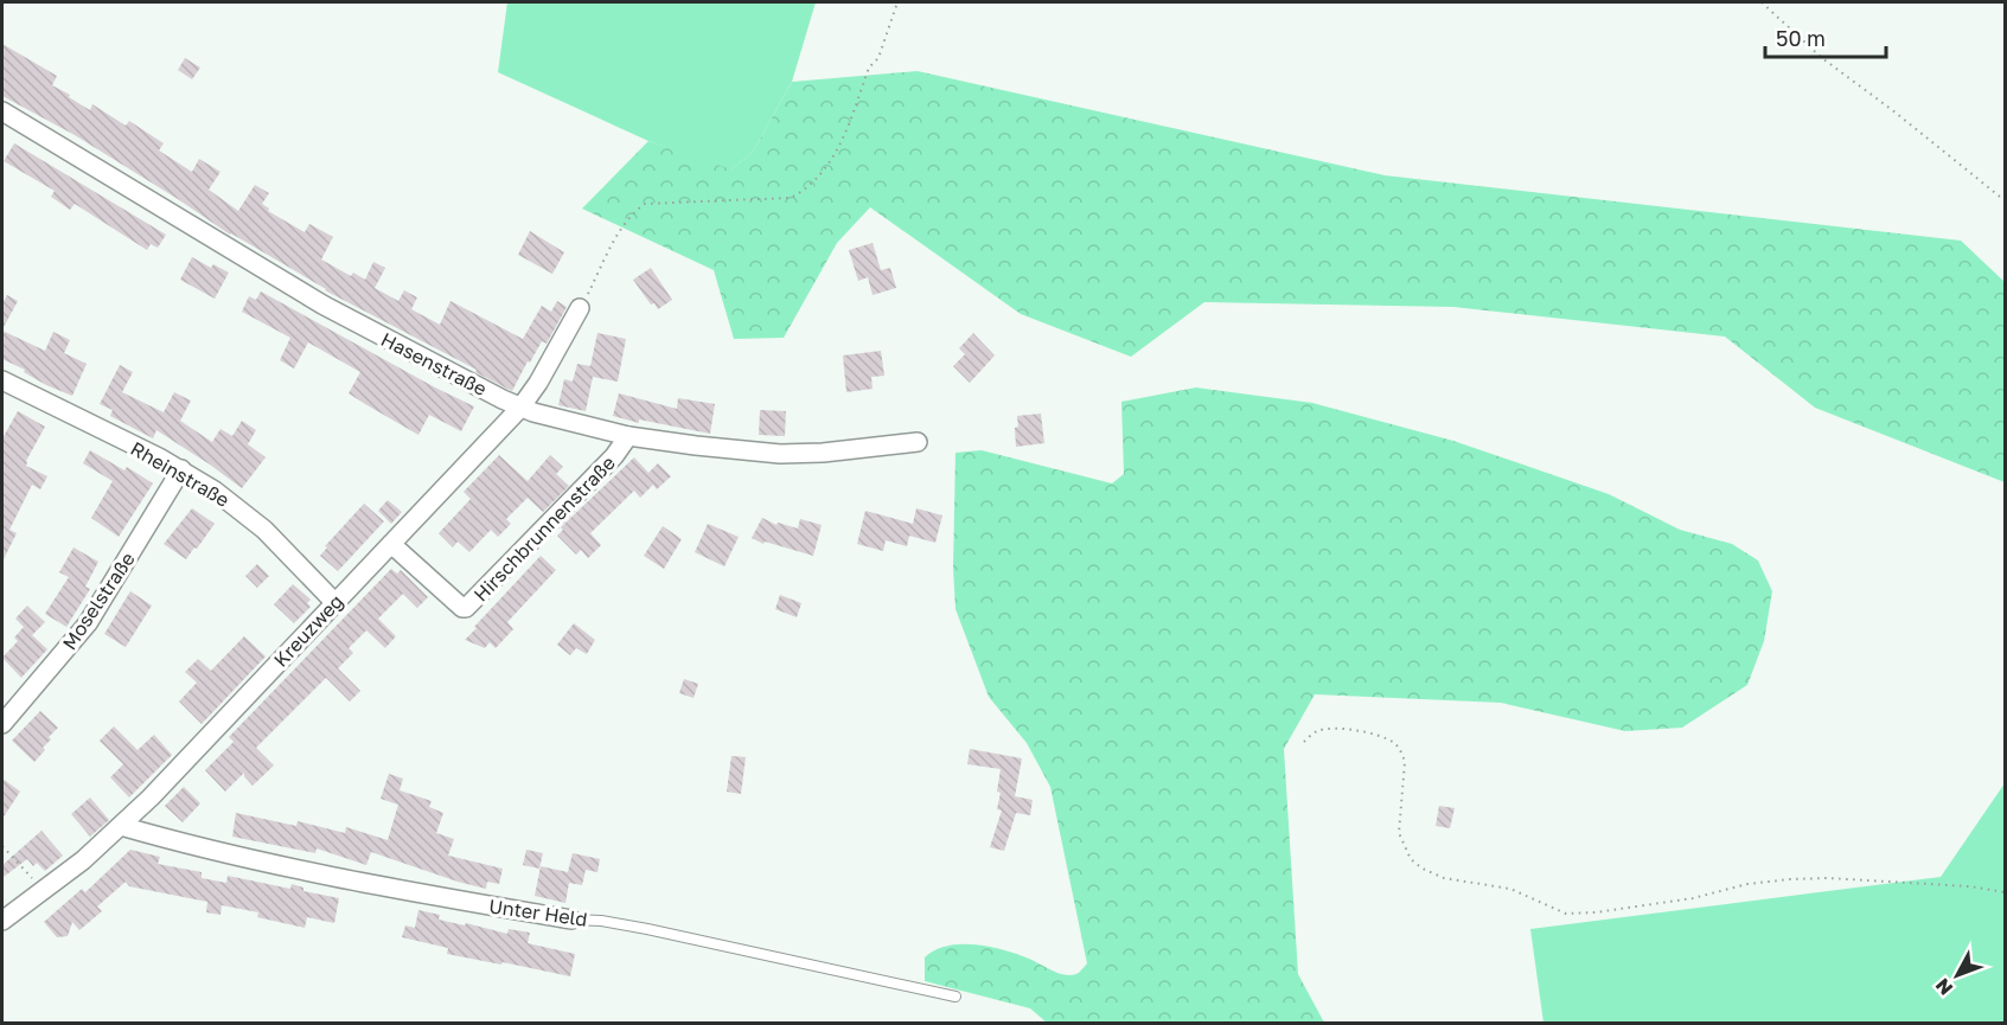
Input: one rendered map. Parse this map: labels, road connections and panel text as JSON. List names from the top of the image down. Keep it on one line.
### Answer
{"streets":{"street":["Hasenstraße","Rheinstraße","Hirschbrunnenstraße","Moselstraße","Kreuzweg","Unter Held"]},"crossings":[["Hasenstraße","Hirschbrunnenstraße"],["Hasenstraße","Kreuzweg"],["Rheinstraße","Moselstraße"],["Rheinstraße","Kreuzweg"],["Hirschbrunnenstraße","Kreuzweg"],["Kreuzweg","Unter Held"]],"scale_bar":"50 m","north":"bottom left"}
